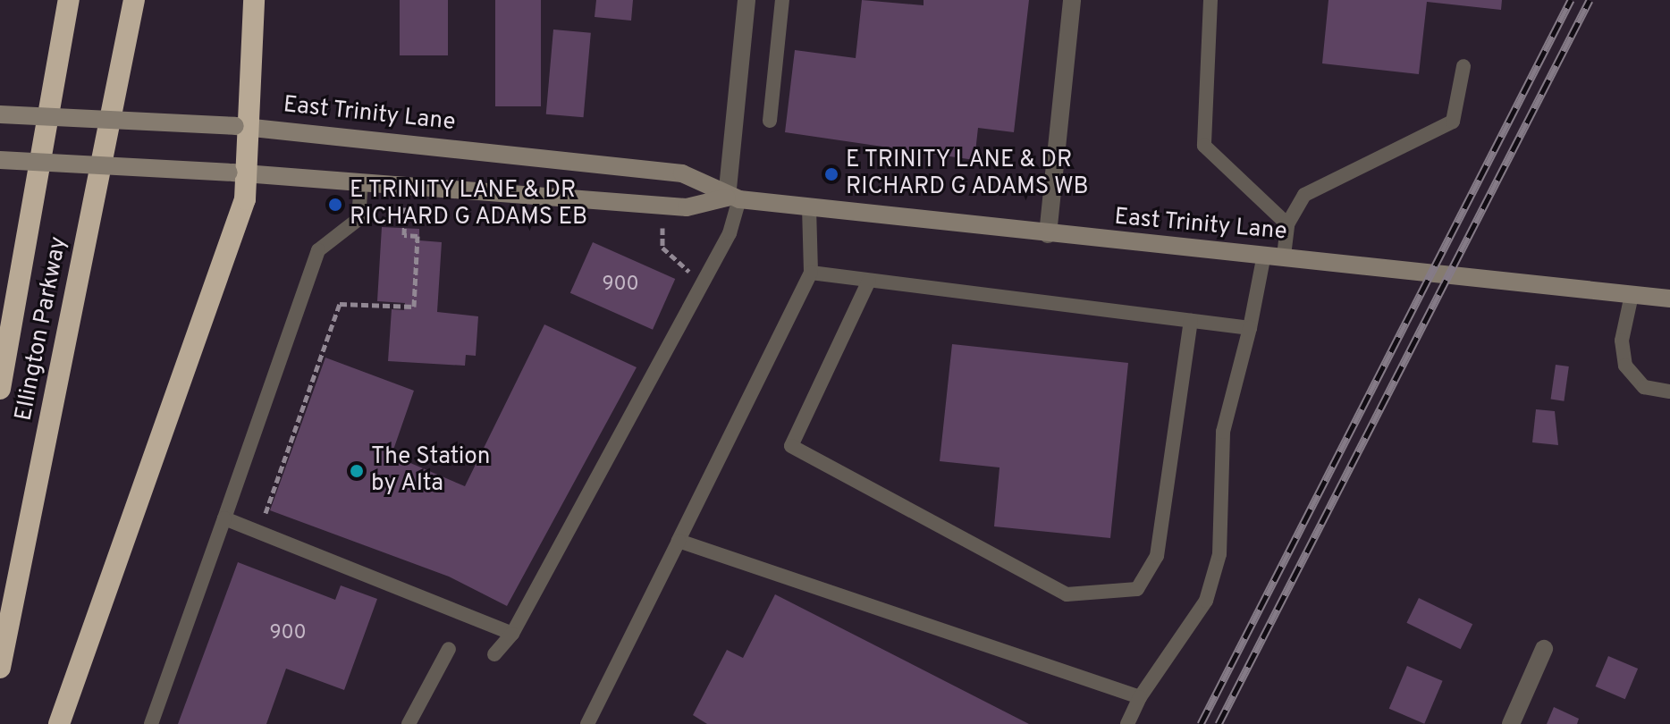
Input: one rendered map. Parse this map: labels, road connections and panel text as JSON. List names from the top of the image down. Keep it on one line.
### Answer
{"streets":{"highway":["Ellington Parkway"],"main road":["East Trinity Lane"]},"places":["E TRINITY LANE & DR RICHARD G ADAMS WB","E TRINITY LANE & DR RICHARD G ADAMS EB","The Station by Alta"],"house_numbers":["900","900"]}
